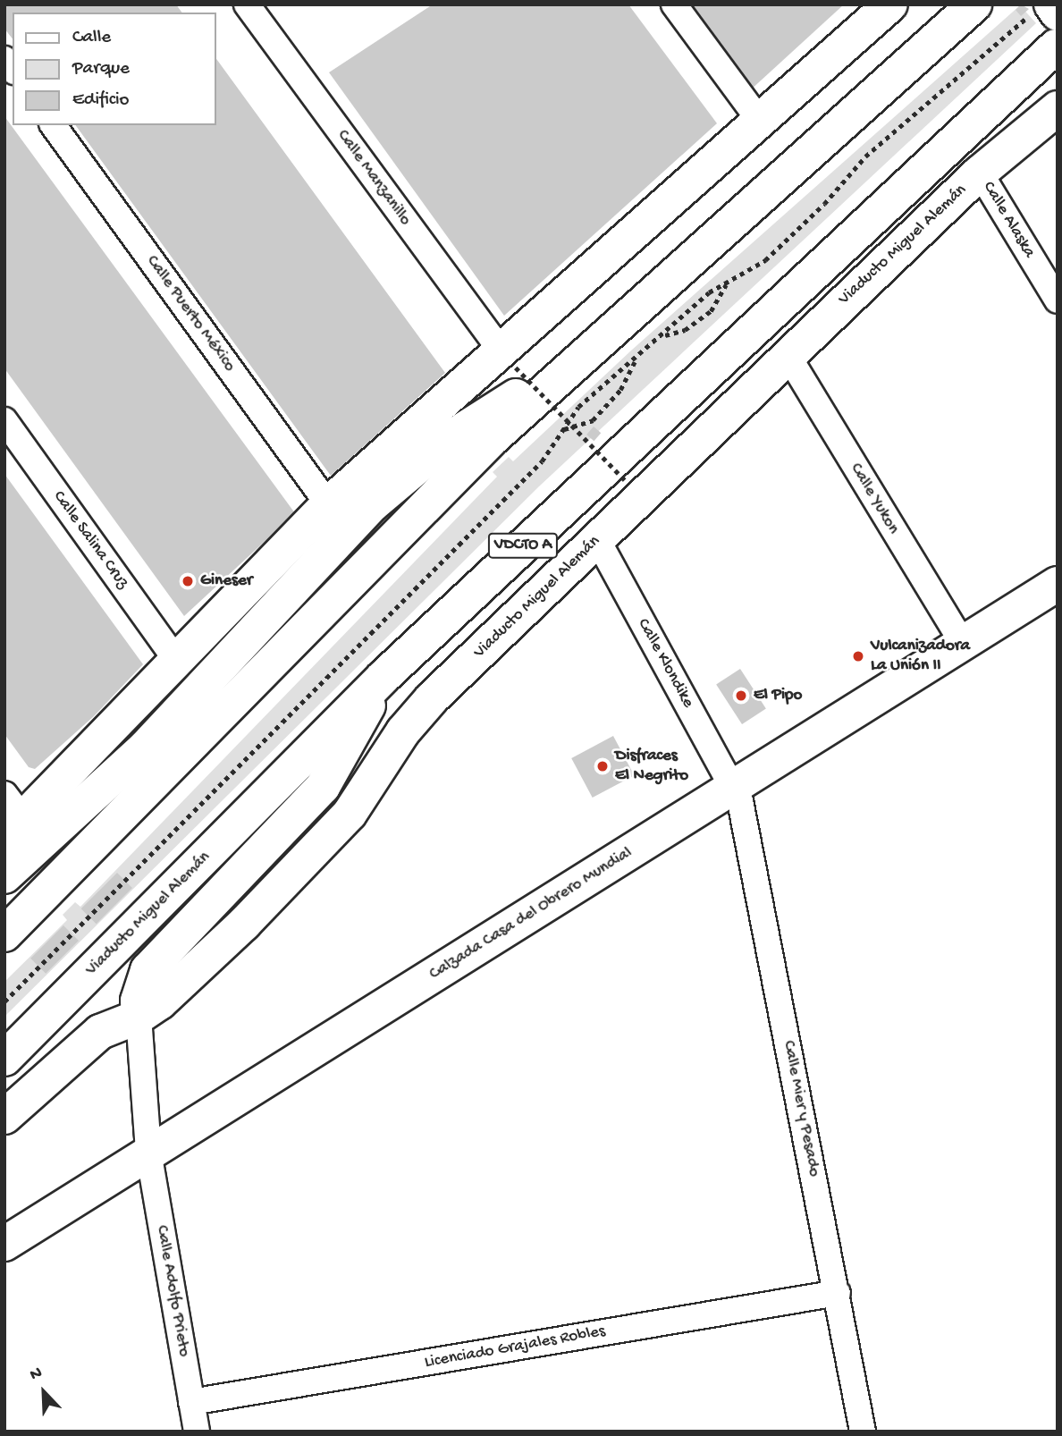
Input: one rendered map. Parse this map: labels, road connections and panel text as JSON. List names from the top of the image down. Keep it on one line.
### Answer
{"streets":{"main road":["Viaducto Miguel Alemán","VDCTO A","Calzada Casa del Obrero Mundial"],"street":["Calle Manzanillo","Calle Alaska","Calle Puerto México","Calle Yukon","Calle Salina Cruz","Calle Klondike","Calle Mier y Pesado","Calle Adolfo Prieto","Licenciado Grajales Robles"]},"crossings":[["Calle Alaska","Viaducto Miguel Alemán"],["Viaducto Miguel Alemán","Calle Yukon"],["Viaducto Miguel Alemán","Calle Klondike"],["Viaducto Miguel Alemán","Calle Adolfo Prieto"],["Calle Yukon","Calzada Casa del Obrero Mundial"],["Calle Klondike","Calzada Casa del Obrero Mundial"],["Calle Klondike","Calle Mier y Pesado"],["Calzada Casa del Obrero Mundial","Calle Mier y Pesado"],["Calzada Casa del Obrero Mundial","Calle Adolfo Prieto"],["Calle Mier y Pesado","Licenciado Grajales Robles"],["Calle Adolfo Prieto","Licenciado Grajales Robles"]],"places":["Gineser","Vulcanizadora La Unión II","El Pipo","Disfraces El Negrito"],"legend":["Calle","Parque","Edificio"],"north":"top left"}
